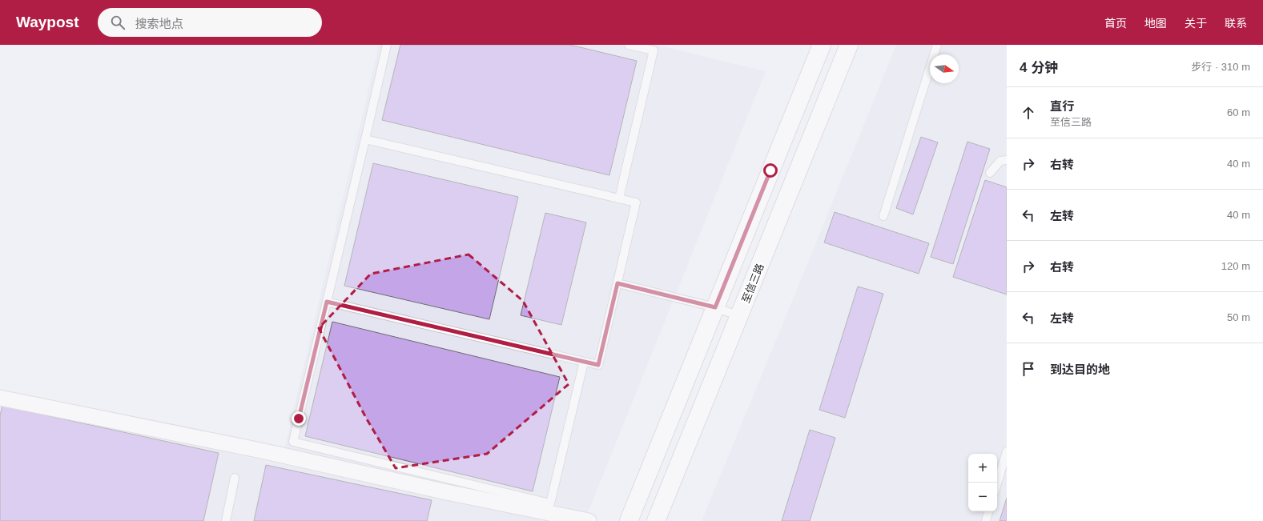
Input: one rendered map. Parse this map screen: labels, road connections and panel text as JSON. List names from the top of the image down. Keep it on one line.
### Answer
{"streets":{"main road":["至信三路"]},"north":"right","page":{"header":"Waypost","search":"搜索地点","nav":["首页","地图","关于","联系"],"heading":["4 分钟","步行 · 310 m"],"list":[["直行","至信三路","60 m"],["右转","40 m"],["左转","40 m"],["右转","120 m"],["左转","50 m"],"到达目的地"],"map_buttons":["+","−"]}}
